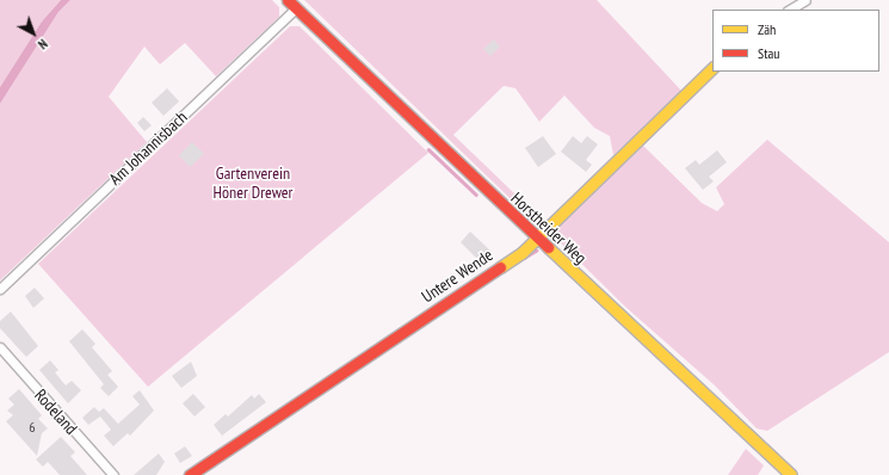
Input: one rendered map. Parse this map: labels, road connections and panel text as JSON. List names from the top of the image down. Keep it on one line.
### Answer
{"streets":{"street":["Am Johannisbach","Horstheider Weg","Untere Wende","Rodeland"]},"crossings":[["Am Johannisbach","Horstheider Weg"],["Horstheider Weg","Untere Wende"]],"parks":["Gartenverein Höner Drewer"],"house_numbers":["6"],"legend":["Zäh","Stau"],"north":"bottom right"}
